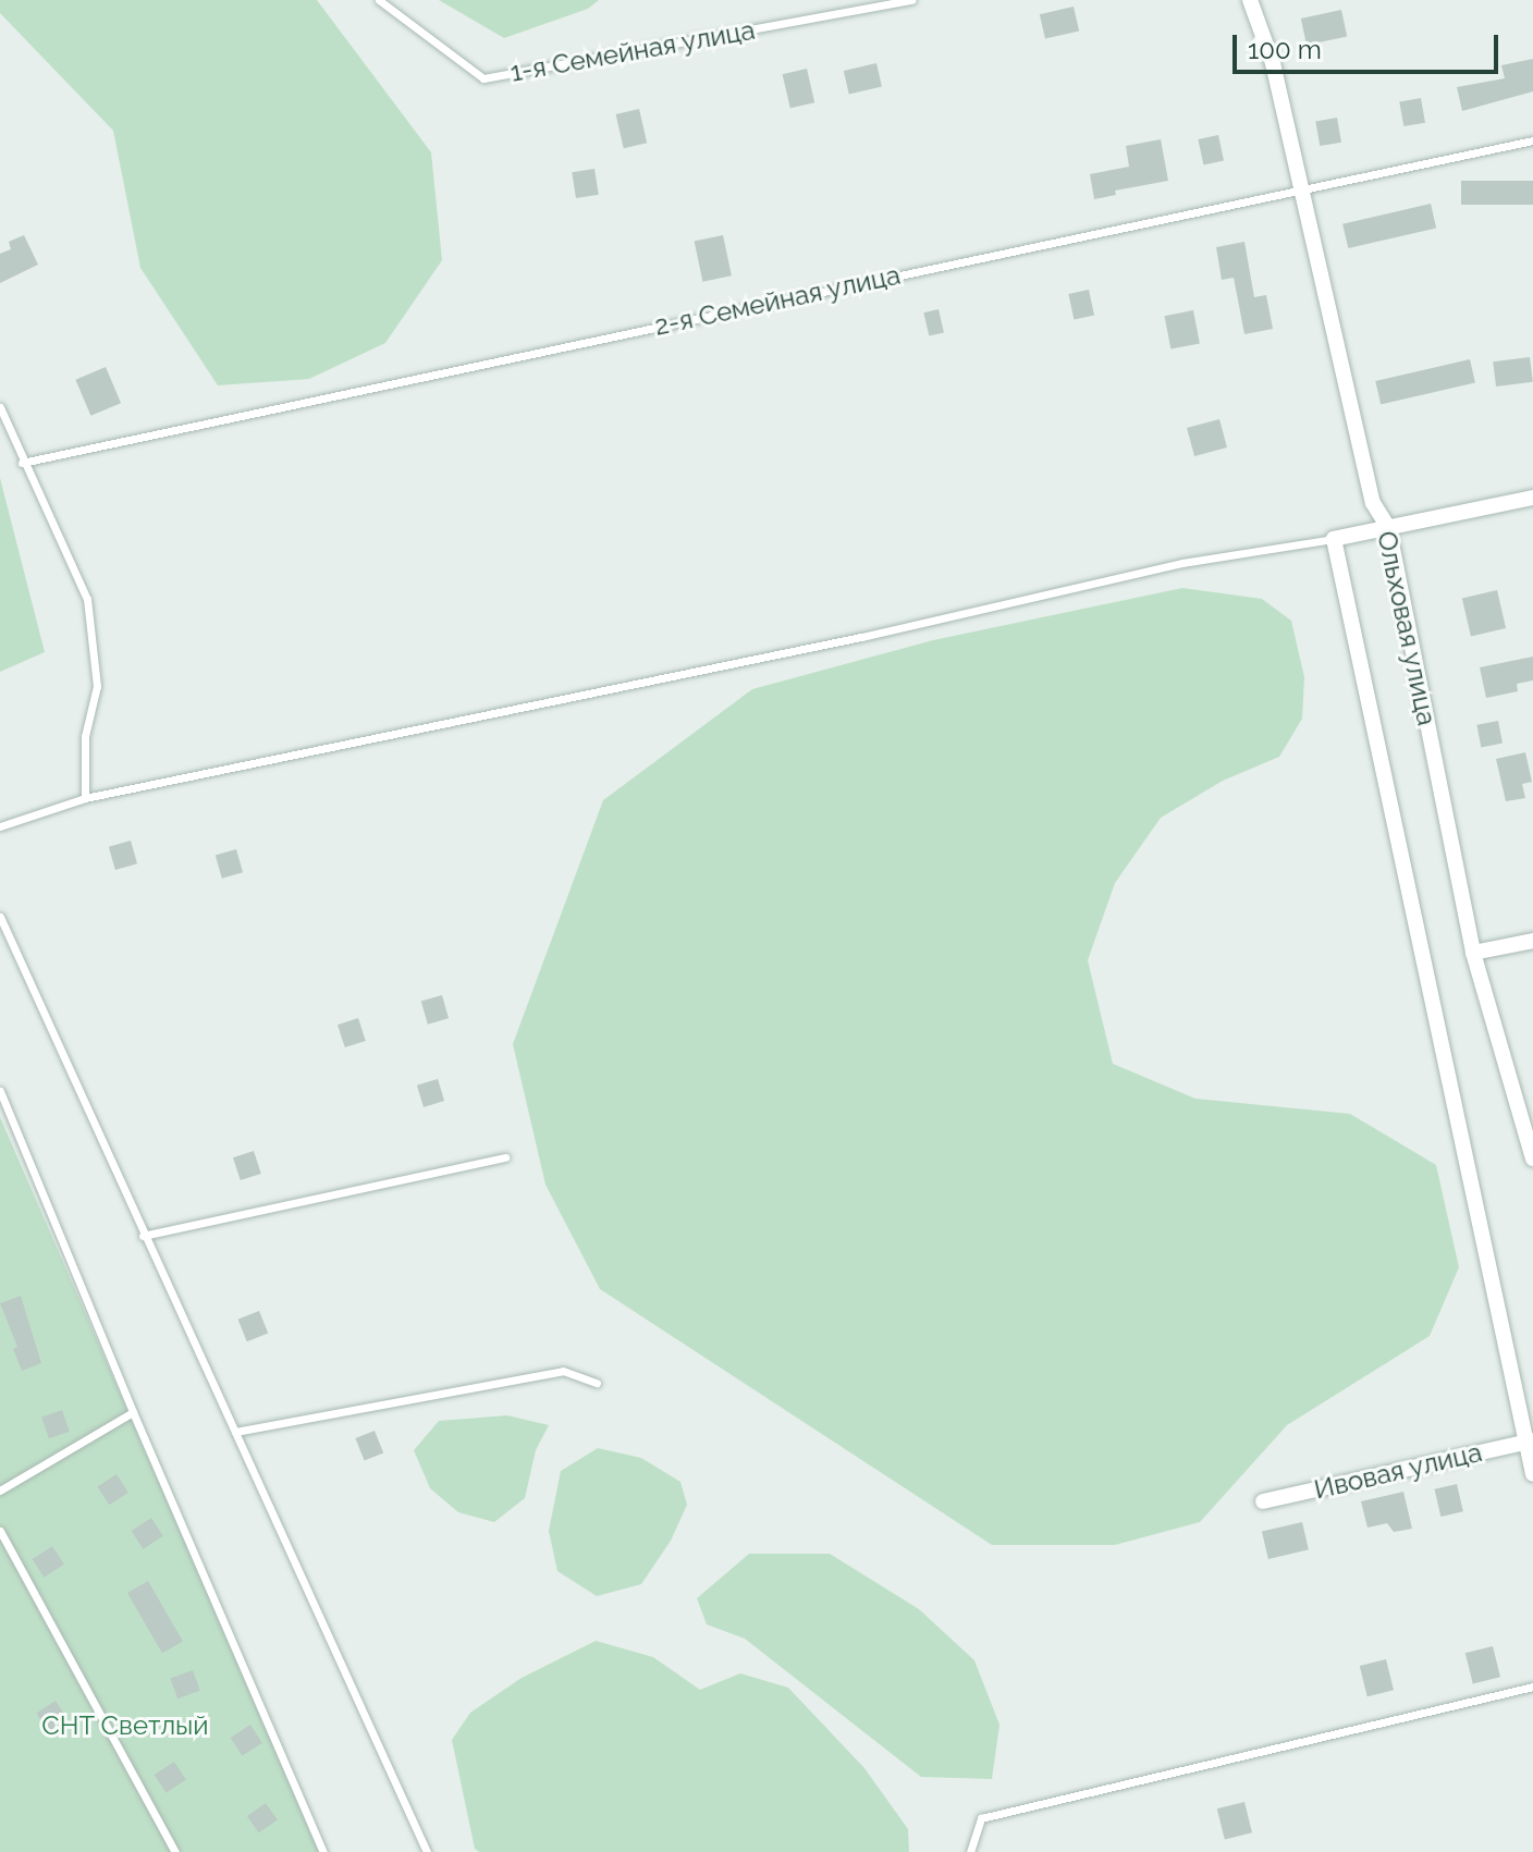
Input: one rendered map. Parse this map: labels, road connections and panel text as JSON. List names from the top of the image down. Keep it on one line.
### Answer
{"streets":{"street":["Ольховая улица","Ивовая улица"],"lane":["1-я Семейная улица","2-я Семейная улица"]},"crossings":[["2-я Семейная улица","Ольховая улица"]],"parks":["СНТ Светлый"],"scale_bar":"100 m"}
